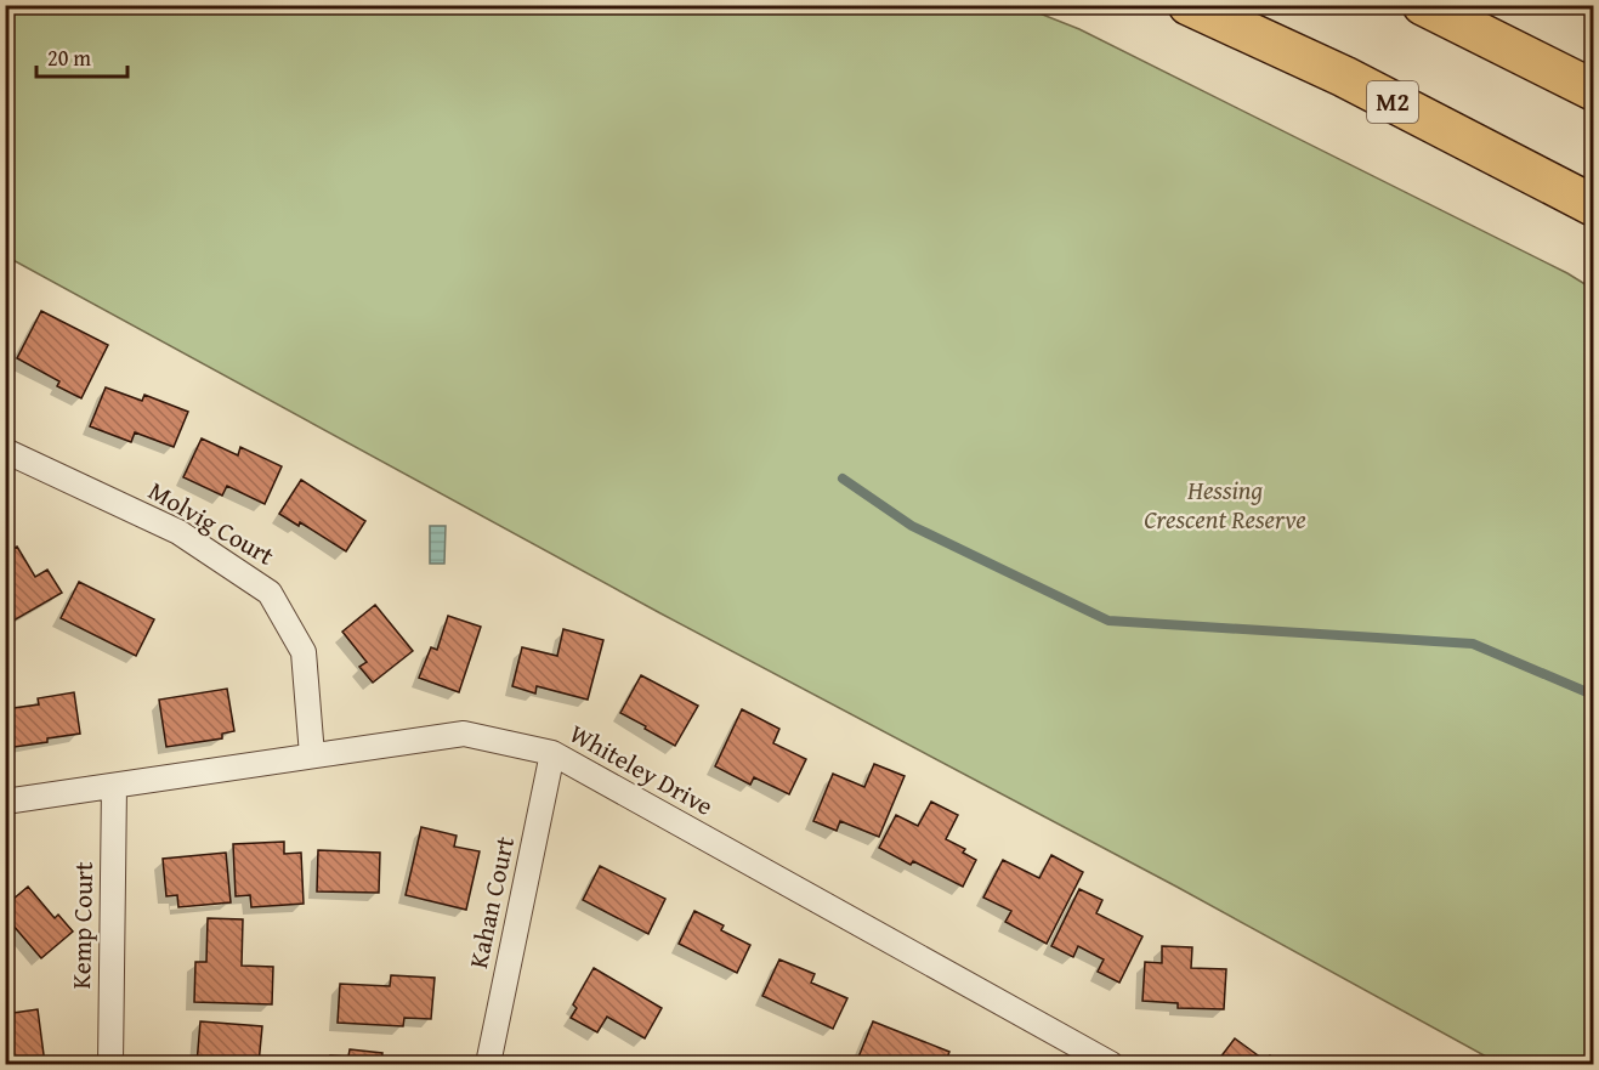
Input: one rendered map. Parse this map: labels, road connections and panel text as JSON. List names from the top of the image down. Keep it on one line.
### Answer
{"streets":{"highway":["M2"],"street":["Molvig Court","Whiteley Drive","Kahan Court","Kemp Court"]},"crossings":[["Molvig Court","Whiteley Drive"],["Whiteley Drive","Kahan Court"],["Whiteley Drive","Kemp Court"]],"parks":["Hessing Crescent Reserve"],"scale_bar":"20 m"}
